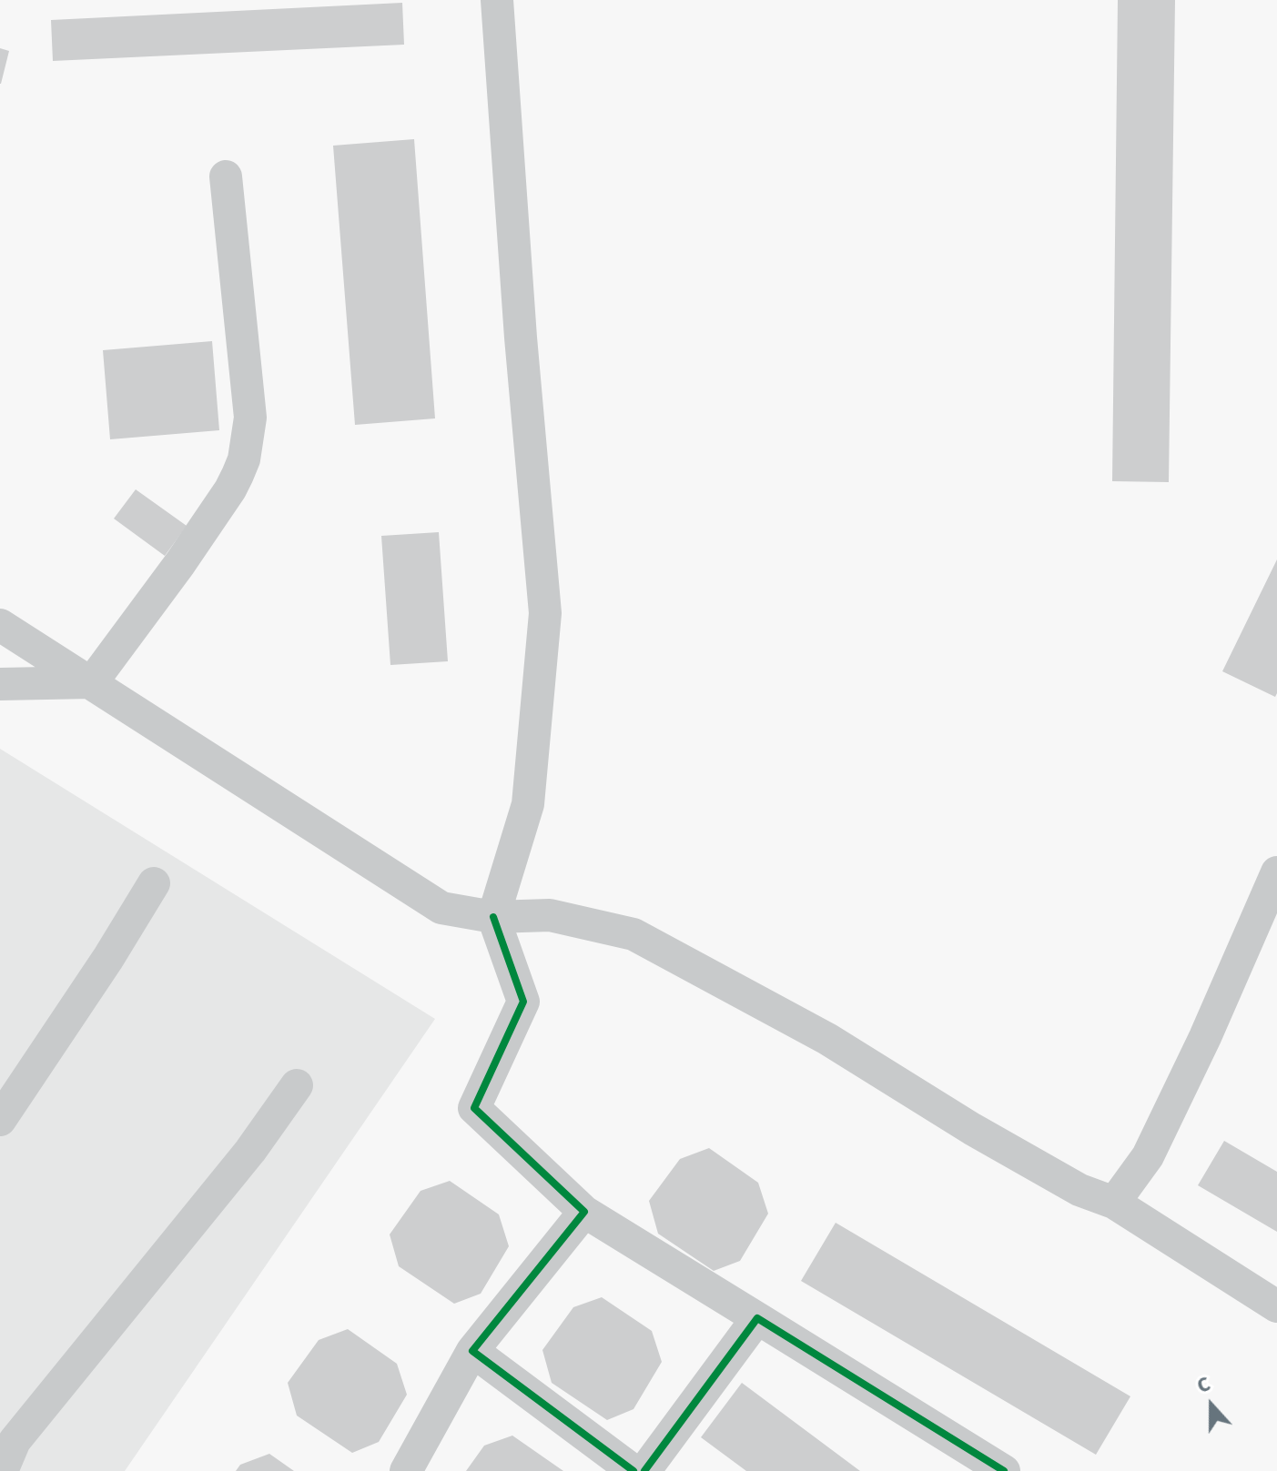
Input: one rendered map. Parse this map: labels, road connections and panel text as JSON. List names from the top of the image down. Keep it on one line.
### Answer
{"north":"top"}
